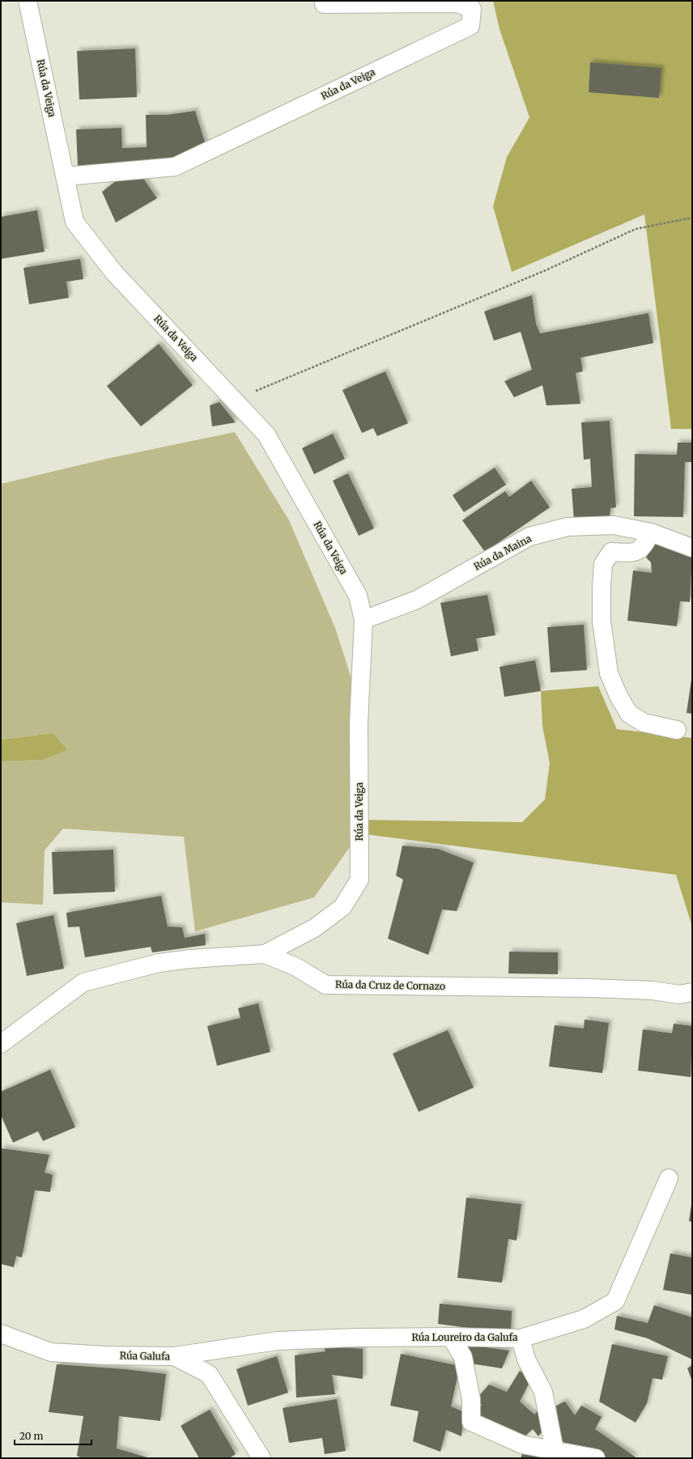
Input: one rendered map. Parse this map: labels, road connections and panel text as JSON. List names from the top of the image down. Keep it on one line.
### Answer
{"streets":{"street":["Rúa da Veiga","Rúa da Maina","Rúa da Cruz de Cornazo","Rúa Loureiro da Galufa","Rúa Galufa"]},"crossings":[["Rúa da Veiga","Rúa da Maina"],["Rúa da Veiga","Rúa da Cruz de Cornazo"],["Rúa Loureiro da Galufa","Rúa Galufa"]],"scale_bar":"20 m"}
